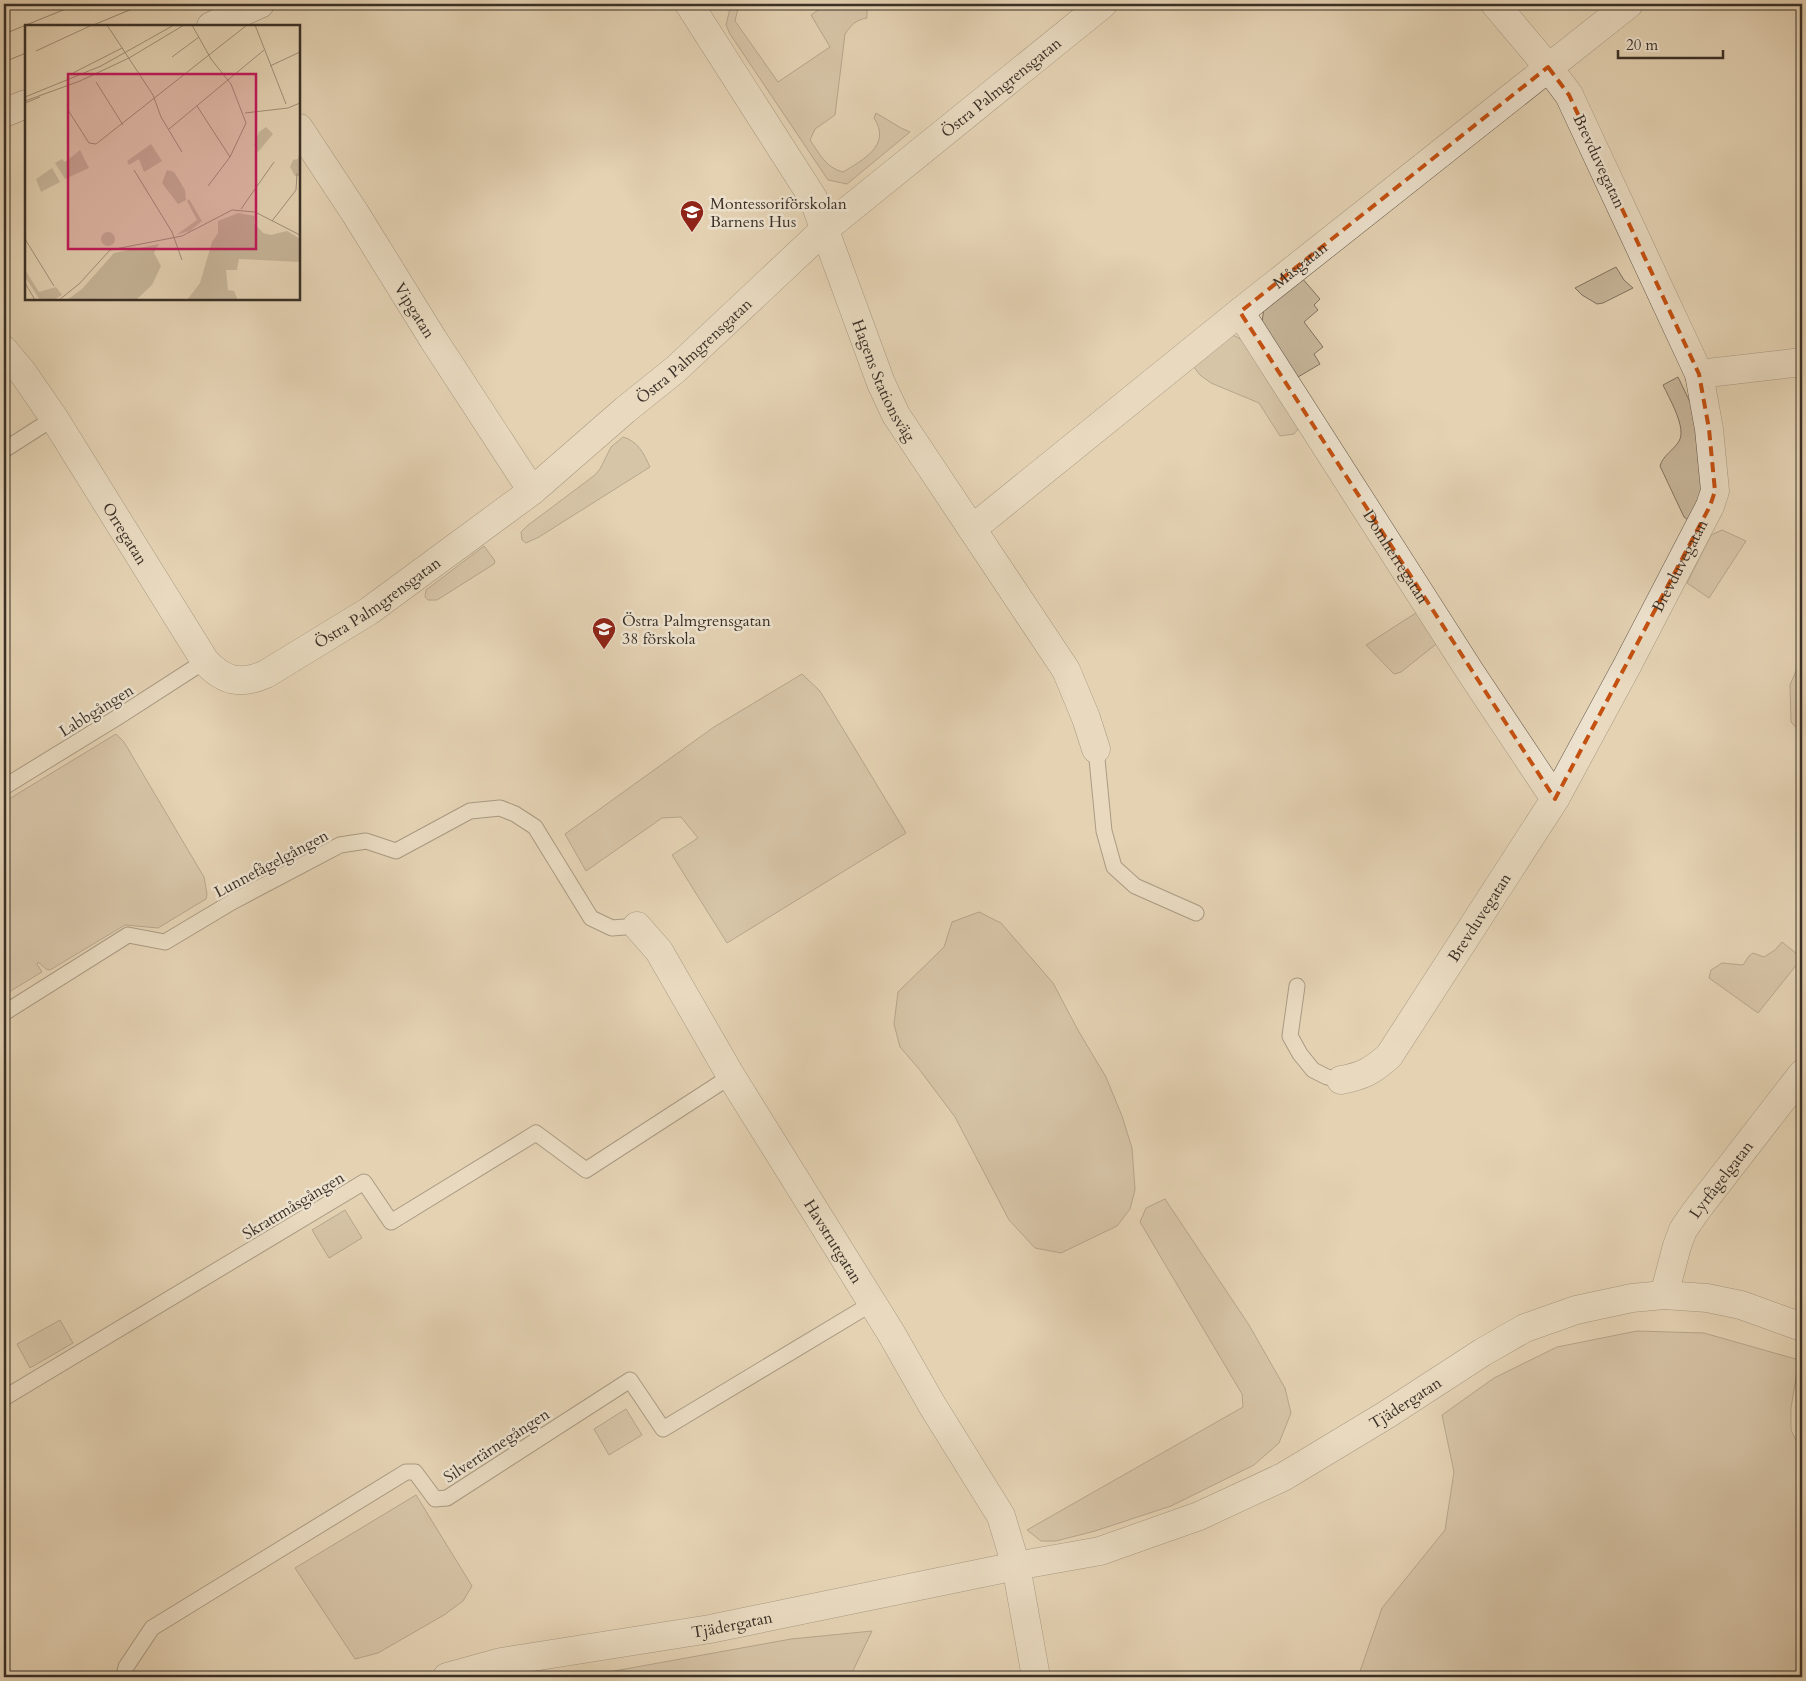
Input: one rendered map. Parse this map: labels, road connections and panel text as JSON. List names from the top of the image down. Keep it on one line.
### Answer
{"streets":{"street":["Östra Palmgrensgatan","Brevduvegatan","Måsgatan","Vipgatan","Hagens Stationsväg","Orregatan","Domherregatan","Lyrfågelgatan","Havstrutgatan","Tjädergatan"],"lane":["Labbgången","Lunnefågelgången","Skrattmåsgången","Silvertärnegången"]},"crossings":[["Östra Palmgrensgatan","Vipgatan"],["Östra Palmgrensgatan","Hagens Stationsväg"],["Östra Palmgrensgatan","Orregatan"],["Brevduvegatan","Måsgatan"],["Brevduvegatan","Domherregatan"],["Måsgatan","Hagens Stationsväg"],["Måsgatan","Domherregatan"],["Orregatan","Labbgången"],["Lunnefågelgången","Havstrutgatan"],["Lyrfågelgatan","Tjädergatan"],["Skrattmåsgången","Havstrutgatan"],["Havstrutgatan","Tjädergatan"],["Havstrutgatan","Silvertärnegången"]],"places":{"school or university":["Montessoriförskolan Barnens Hus","Östra Palmgrensgatan 38 förskola"]},"scale_bar":"20 m"}
